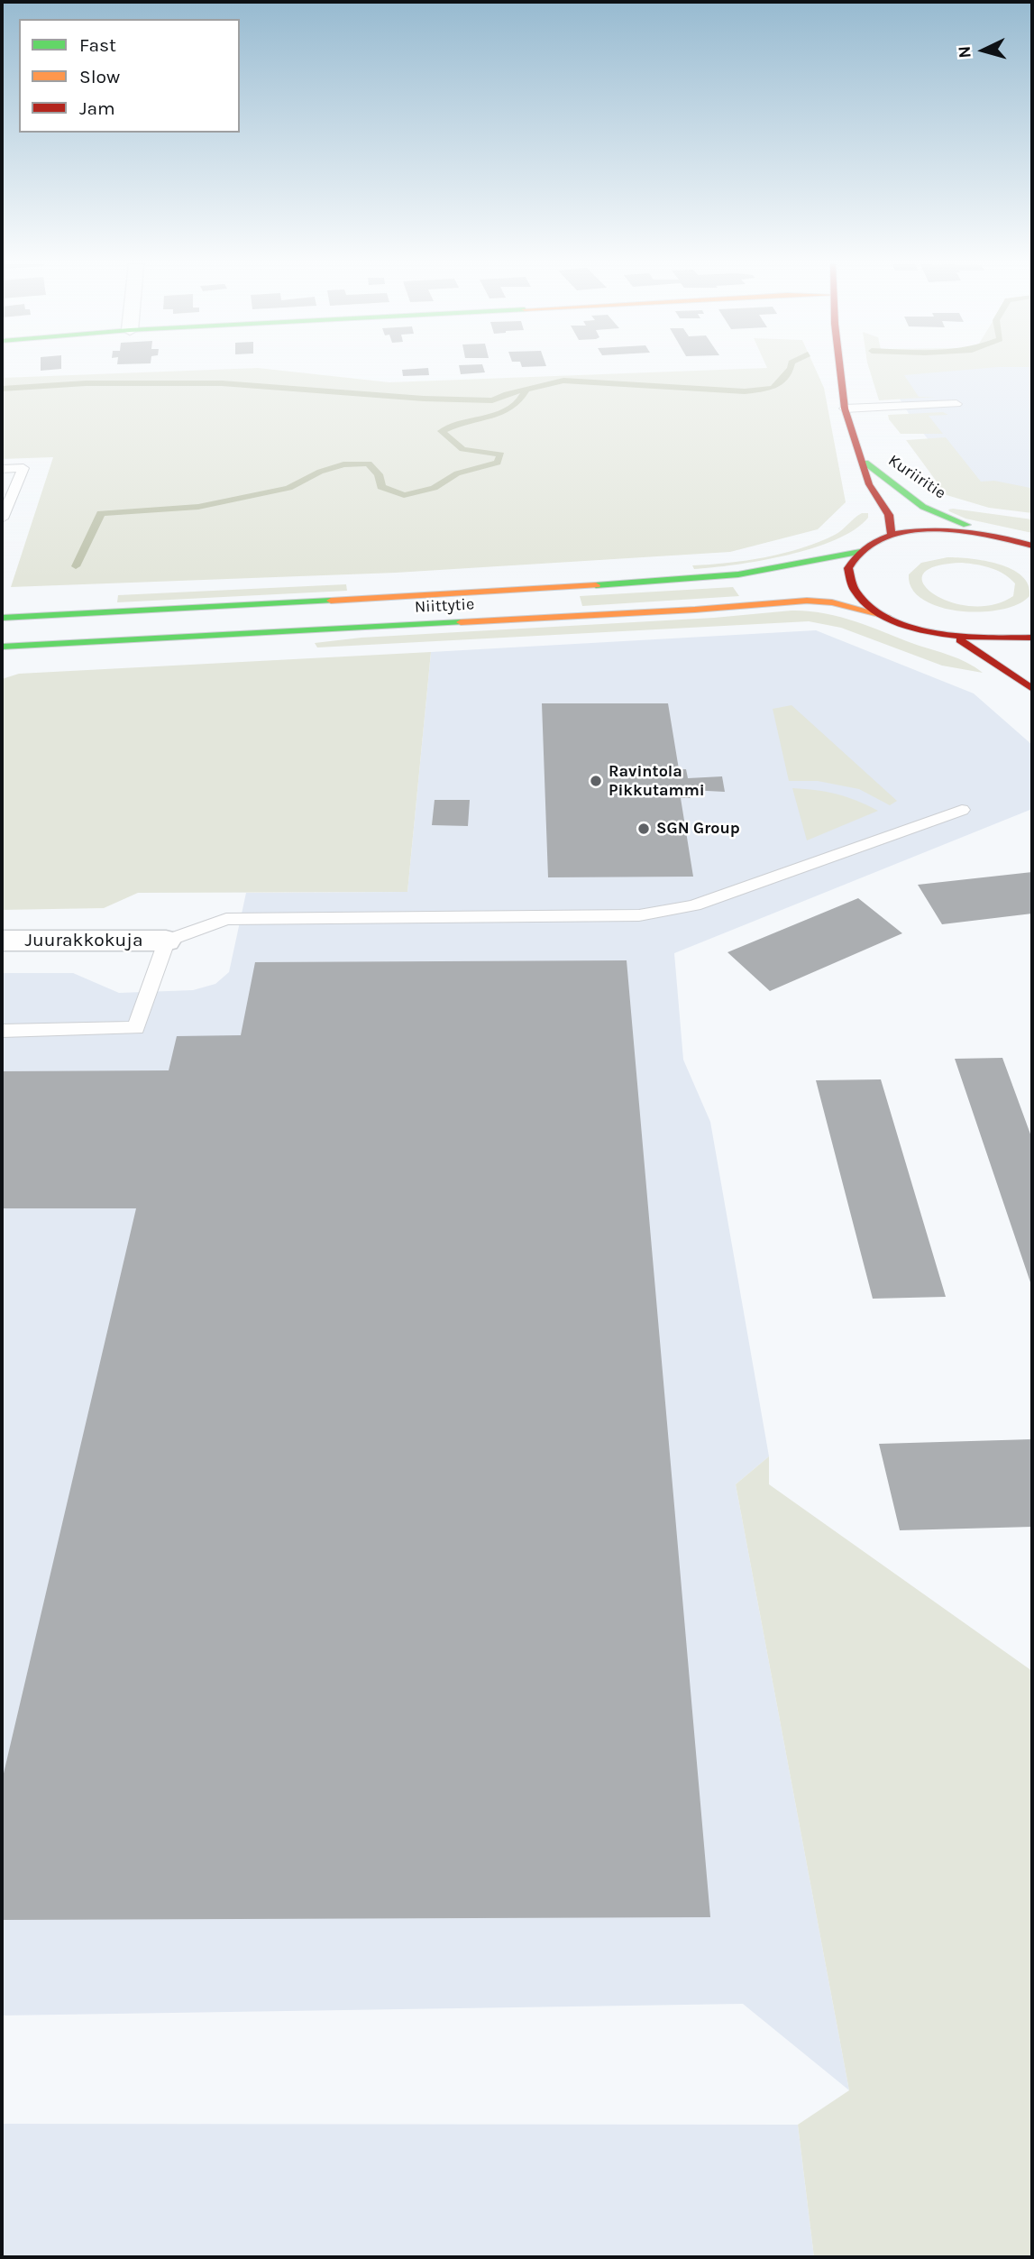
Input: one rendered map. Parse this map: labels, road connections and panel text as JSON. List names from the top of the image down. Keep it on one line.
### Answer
{"streets":{"street":["Kuriiritie","Niittytie","Juurakkokuja"]},"crossings":[["Kuriiritie","Niittytie"]],"places":["Ravintola Pikkutammi","SGN Group"],"legend":["Fast","Slow","Jam"],"north":"left"}
